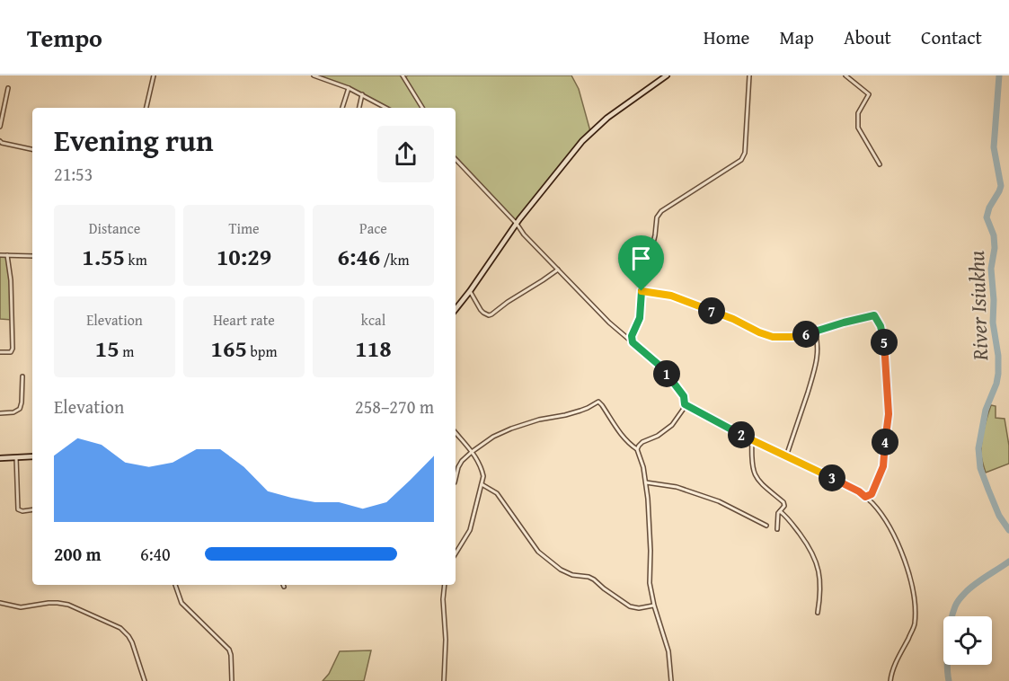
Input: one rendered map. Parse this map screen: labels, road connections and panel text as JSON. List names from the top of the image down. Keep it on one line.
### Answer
{"water":["River Isiukhu"],"page":{"header":"Tempo","nav":["Home","Map","About","Contact"],"heading":["Evening run","21:53"],"stats":[["Distance","1.55 km"],["Time","10:29"],["Pace","6:46 /km"],["Elevation","15 m"],["Heart rate","165 bpm"],["kcal","118"]],"pins":["7","6","5","1","2","4","3"],"chart":["Elevation","258–270 m"],"list":[{"name":"200 m","note":"6:40"}]}}
